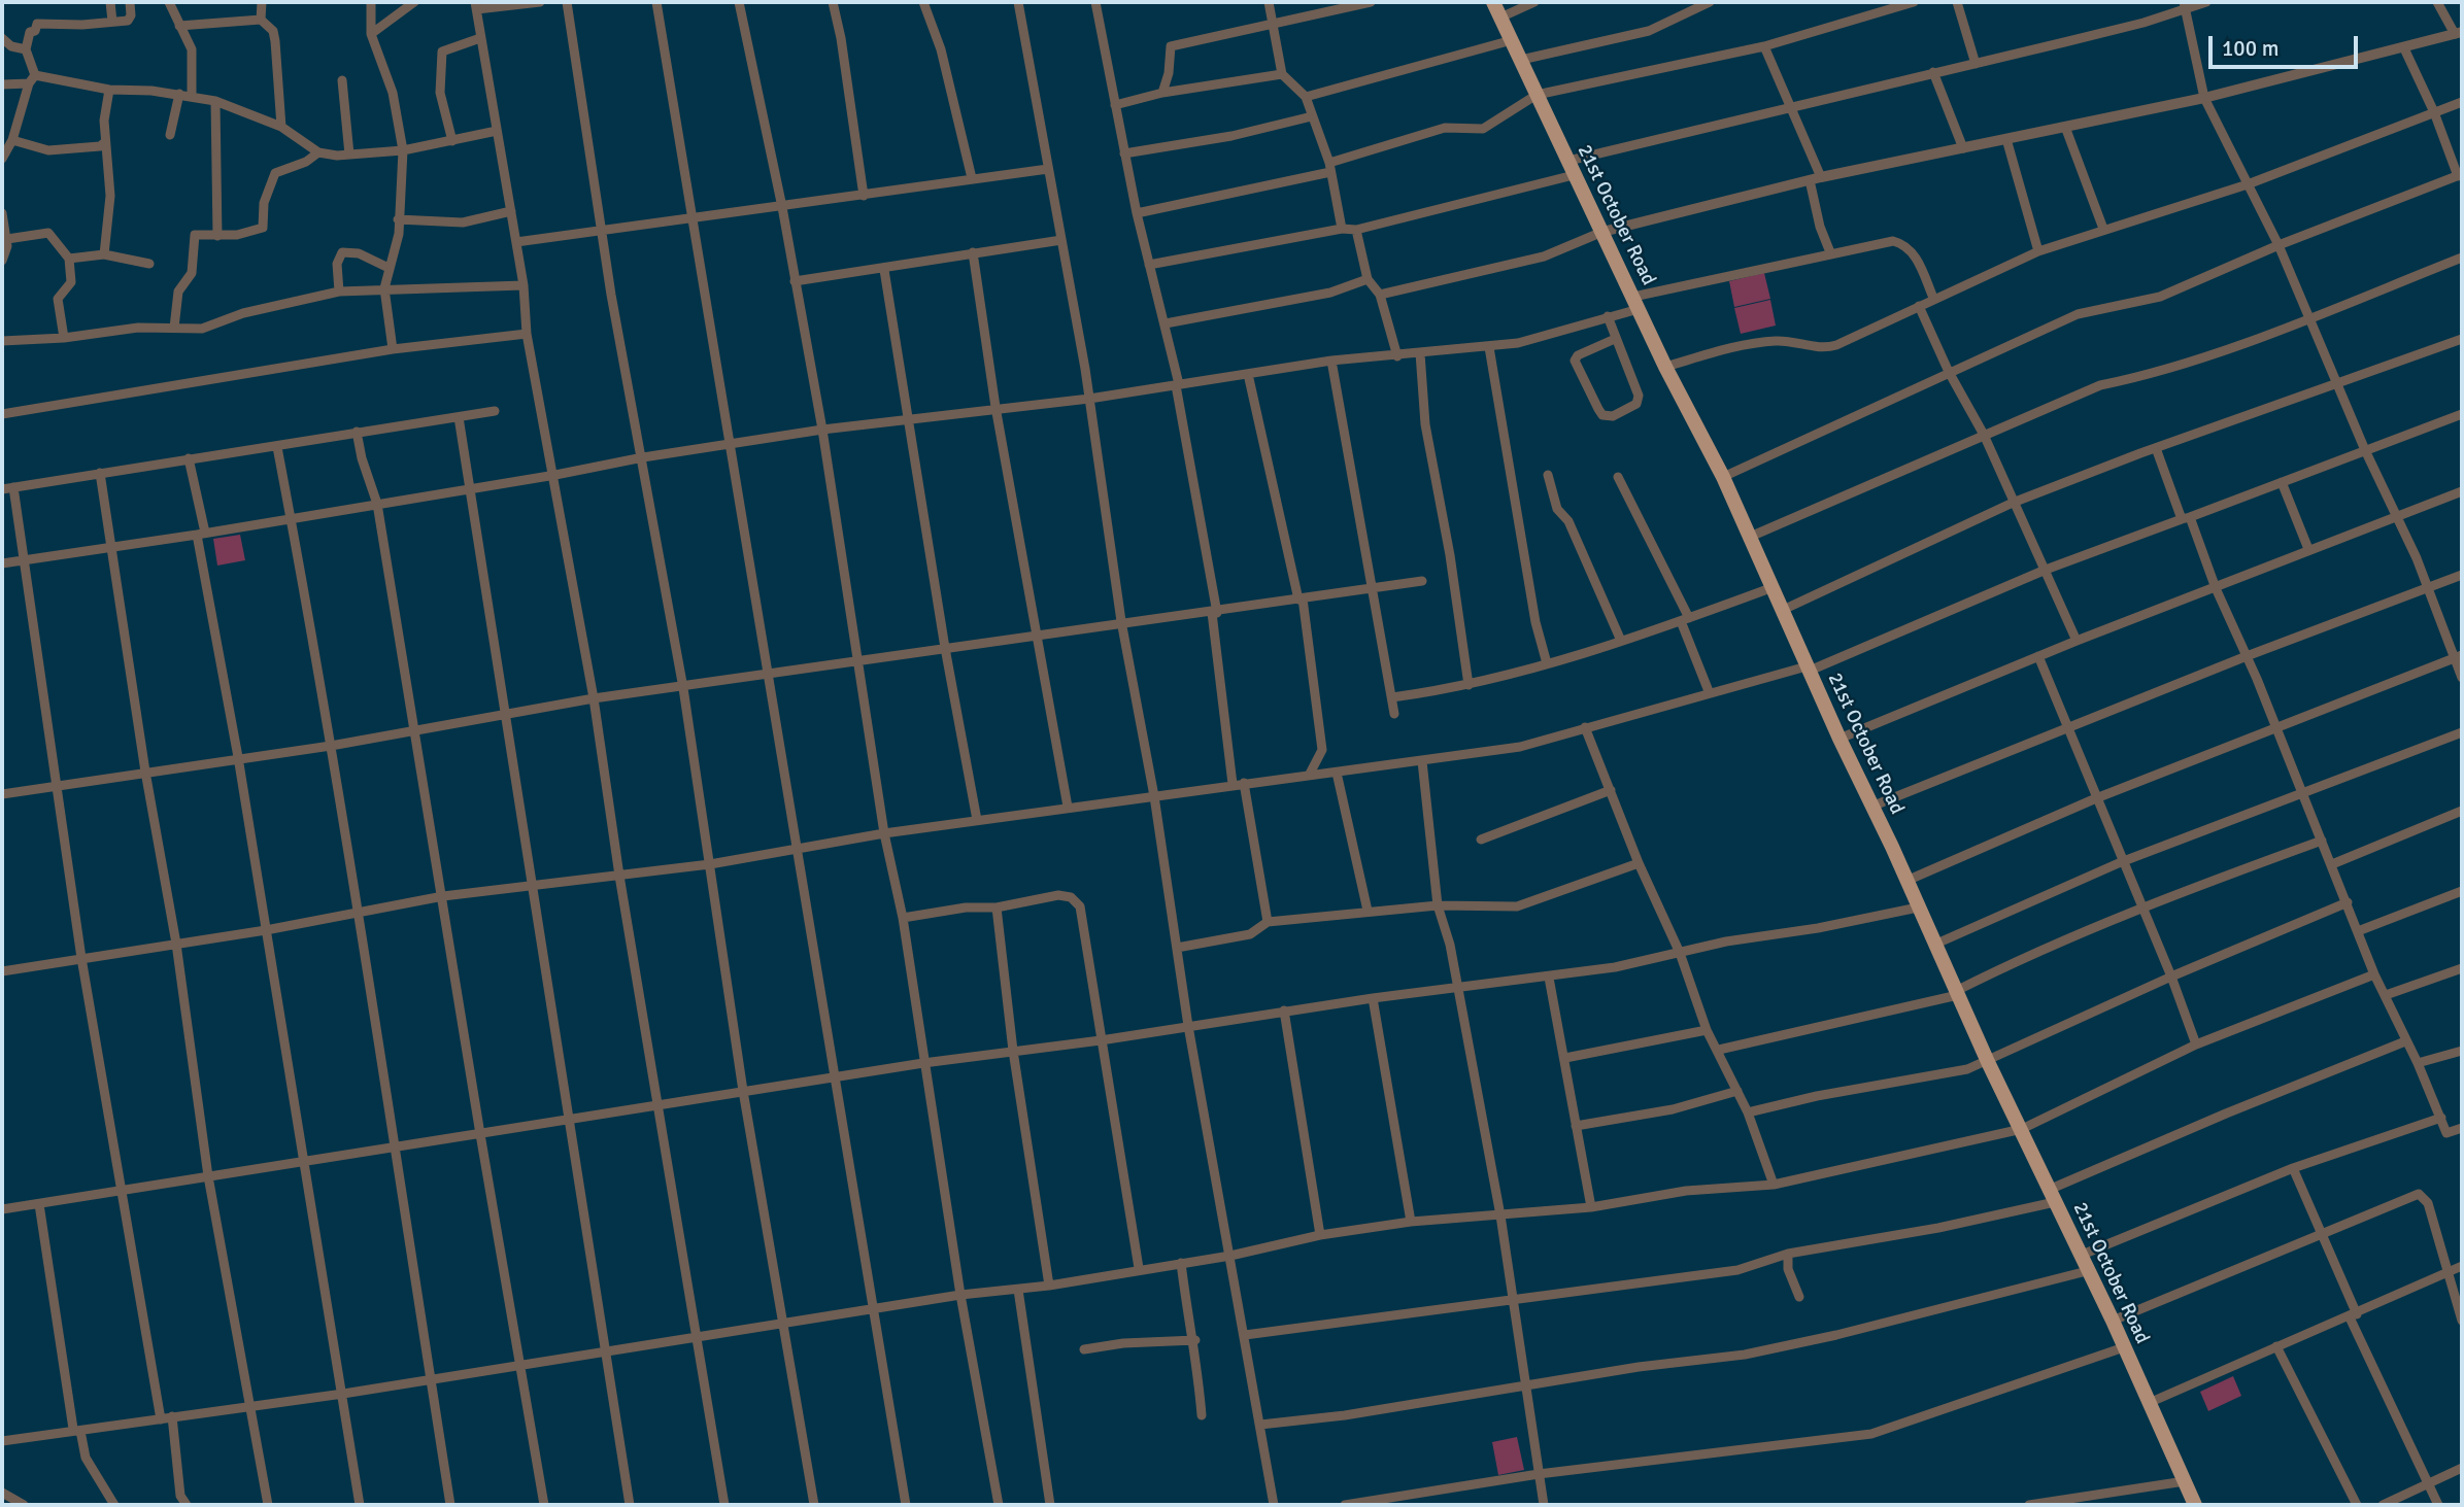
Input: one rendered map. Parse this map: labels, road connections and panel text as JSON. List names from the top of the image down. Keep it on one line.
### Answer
{"streets":{"main road":["21st October Road"]},"scale_bar":"100 m"}
